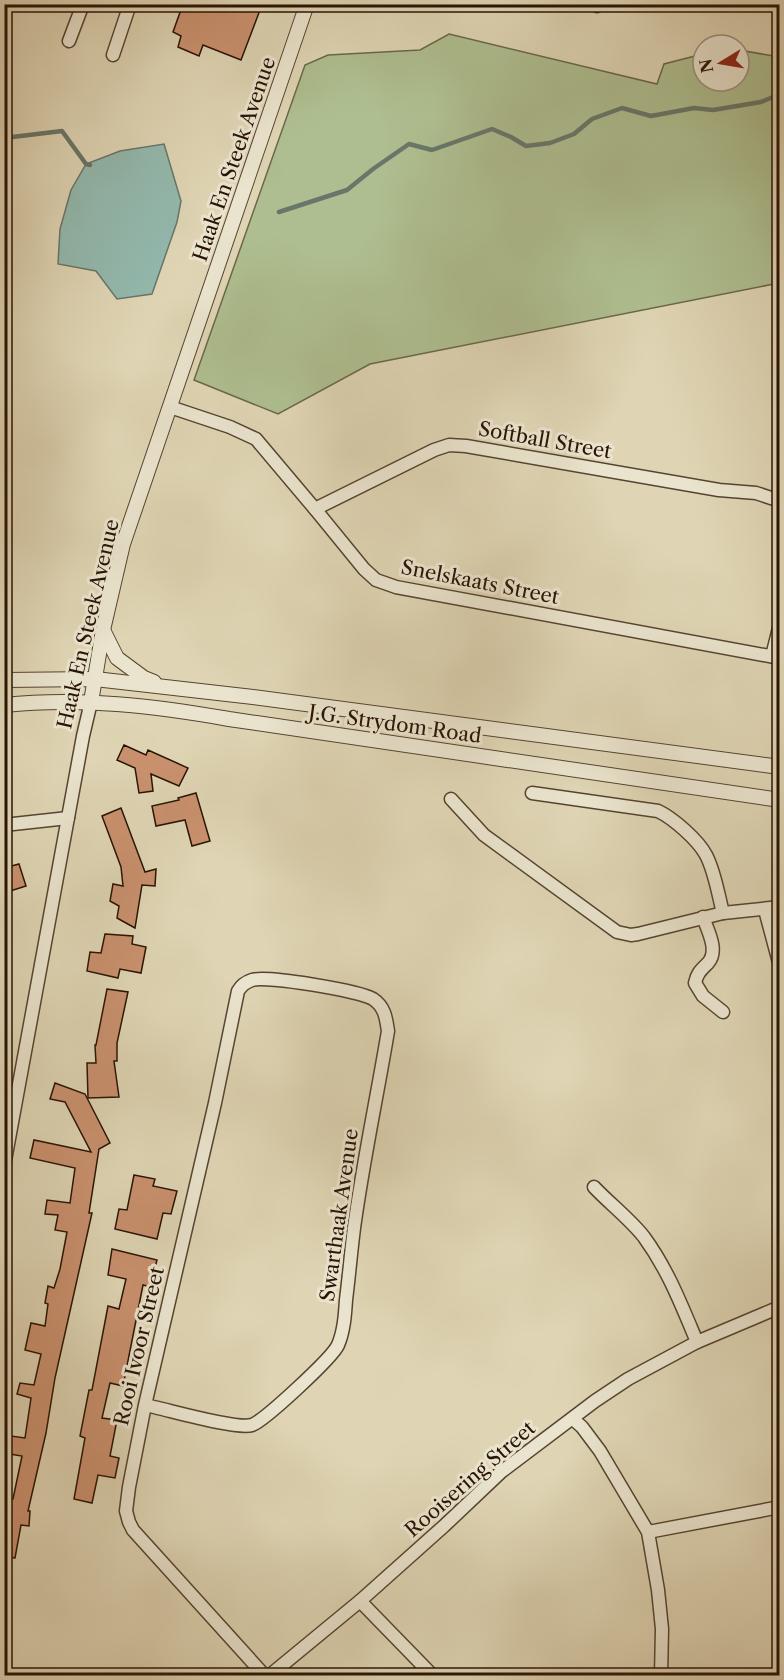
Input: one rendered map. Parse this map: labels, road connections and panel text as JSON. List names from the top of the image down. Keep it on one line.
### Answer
{"streets":{"street":["Haak En Steek Avenue","Softball Street","Snelskaats Street","J.G. Strydom Road","Swarthaak Avenue","Rooi Ivoor Street","Rooisering Street"]},"crossings":[["Haak En Steek Avenue","Snelskaats Street"],["Haak En Steek Avenue","J.G. Strydom Road"],["Softball Street","Snelskaats Street"],["Swarthaak Avenue","Rooi Ivoor Street"],["Rooi Ivoor Street","Rooisering Street"]],"north":"left"}
